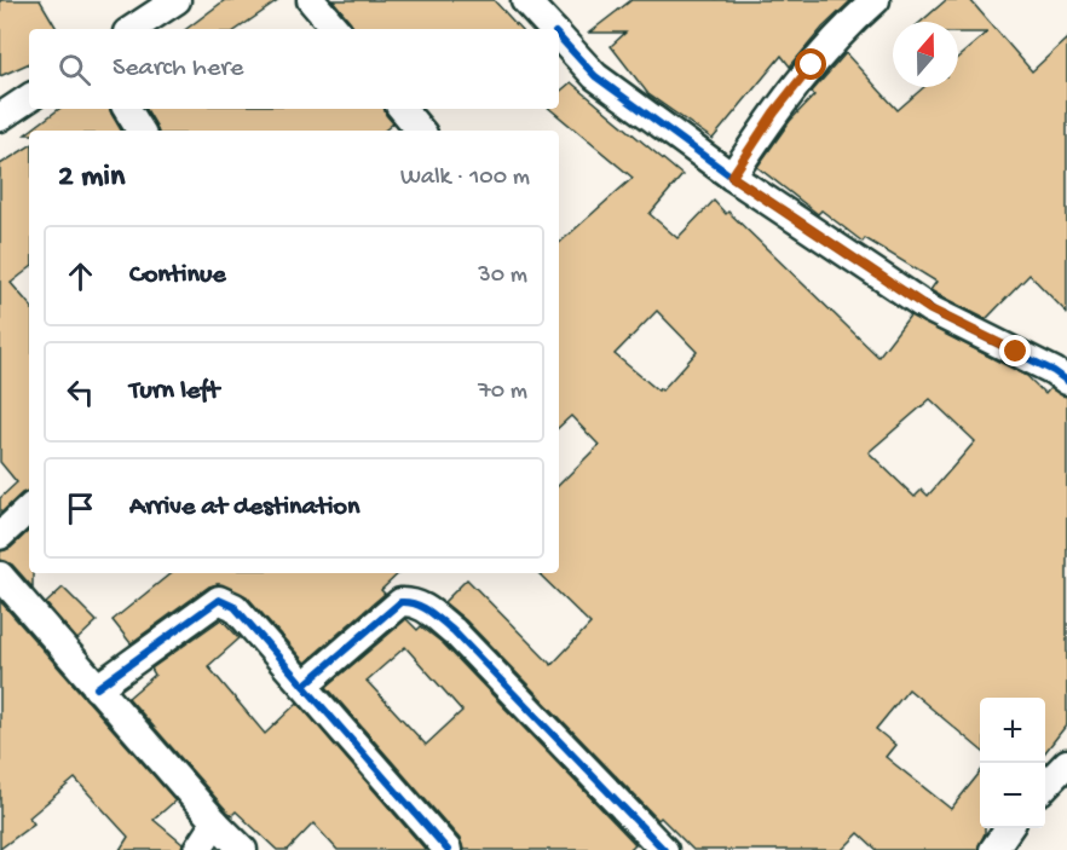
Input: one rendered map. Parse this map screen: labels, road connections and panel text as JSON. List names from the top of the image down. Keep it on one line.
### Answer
{"north":"top","page":{"search":"Search here","heading":["2 min","Walk · 100 m"],"list":[["Continue","30 m"],["Turn left","70 m"],"Arrive at destination"],"map_buttons":["+","−"]}}
